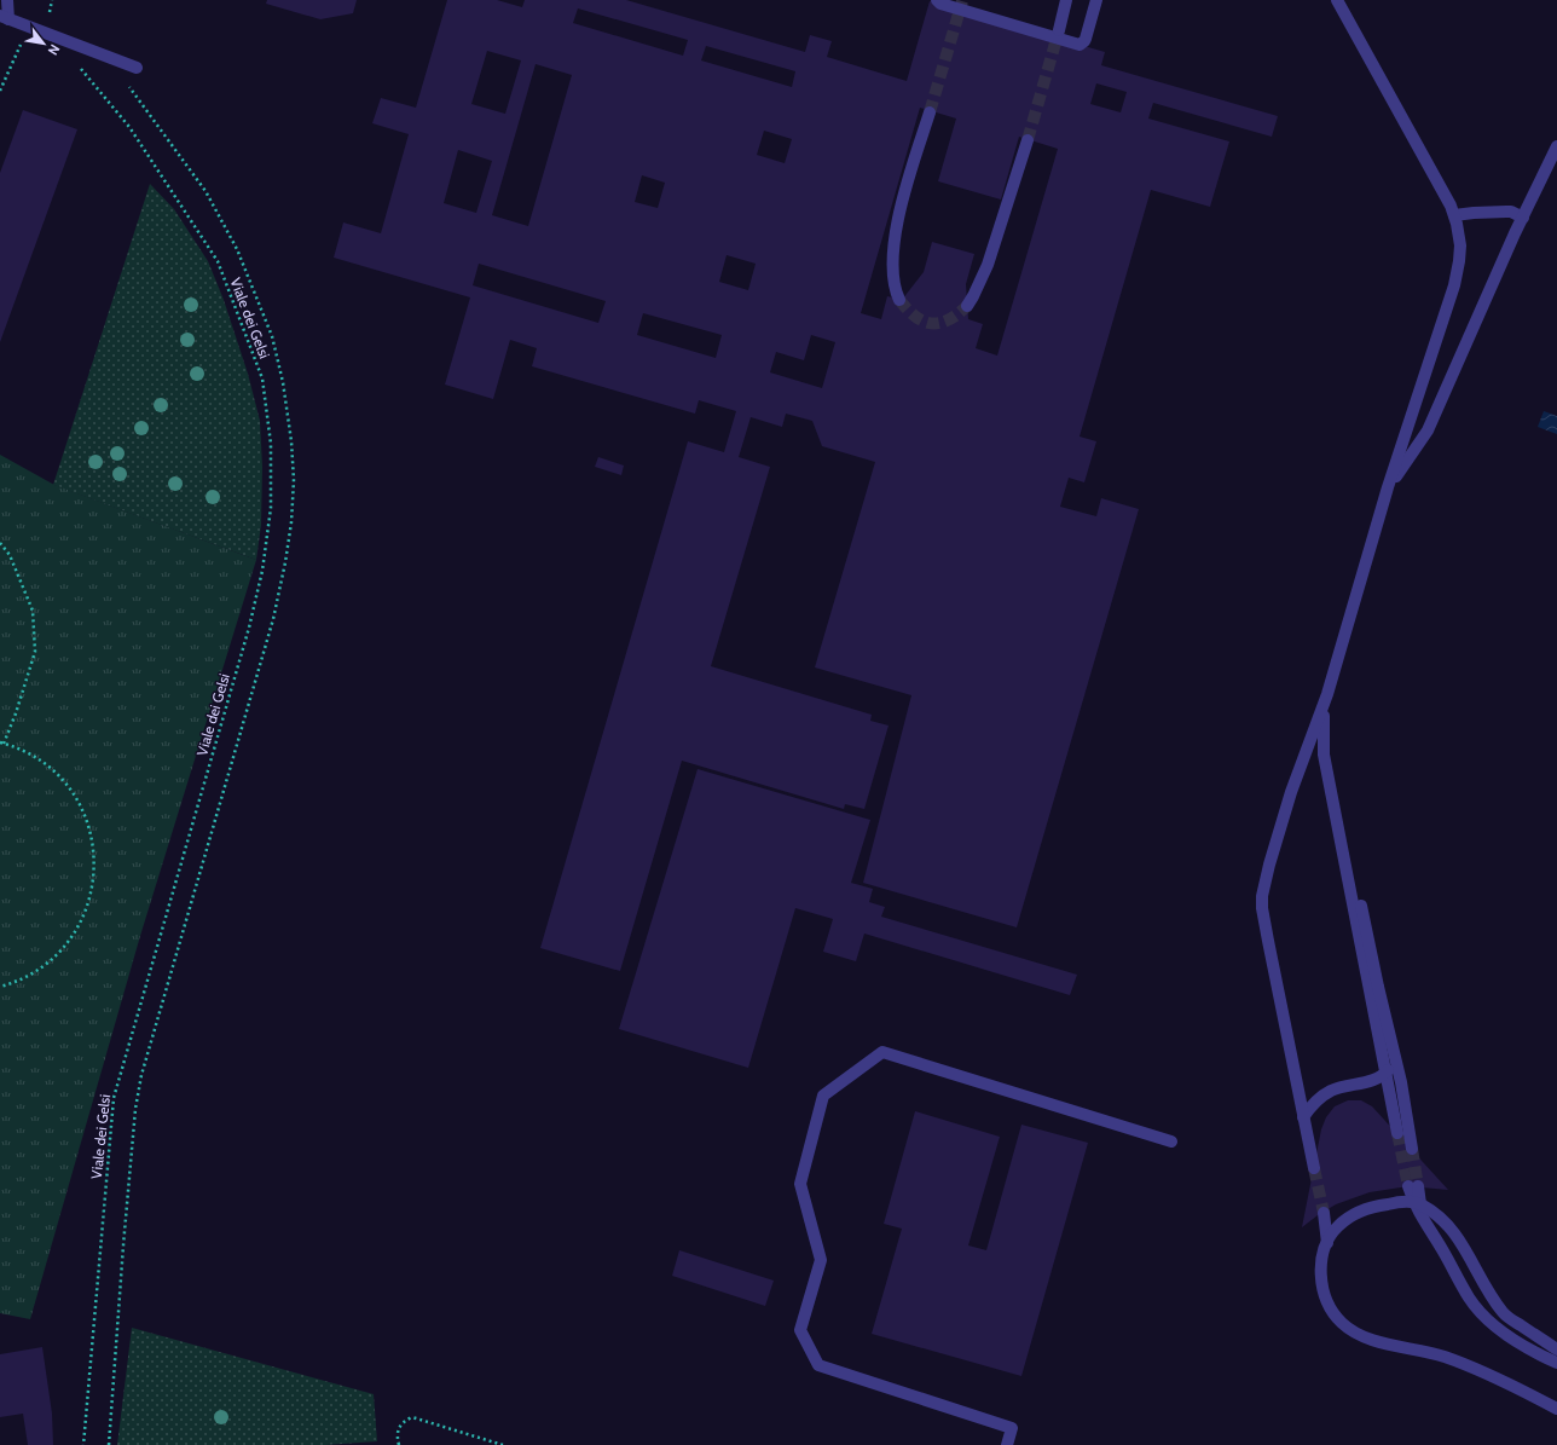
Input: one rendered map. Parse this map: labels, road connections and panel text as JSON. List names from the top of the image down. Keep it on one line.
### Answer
{"streets":{"path":["Viale dei Gelsi"]},"north":"bottom right"}
